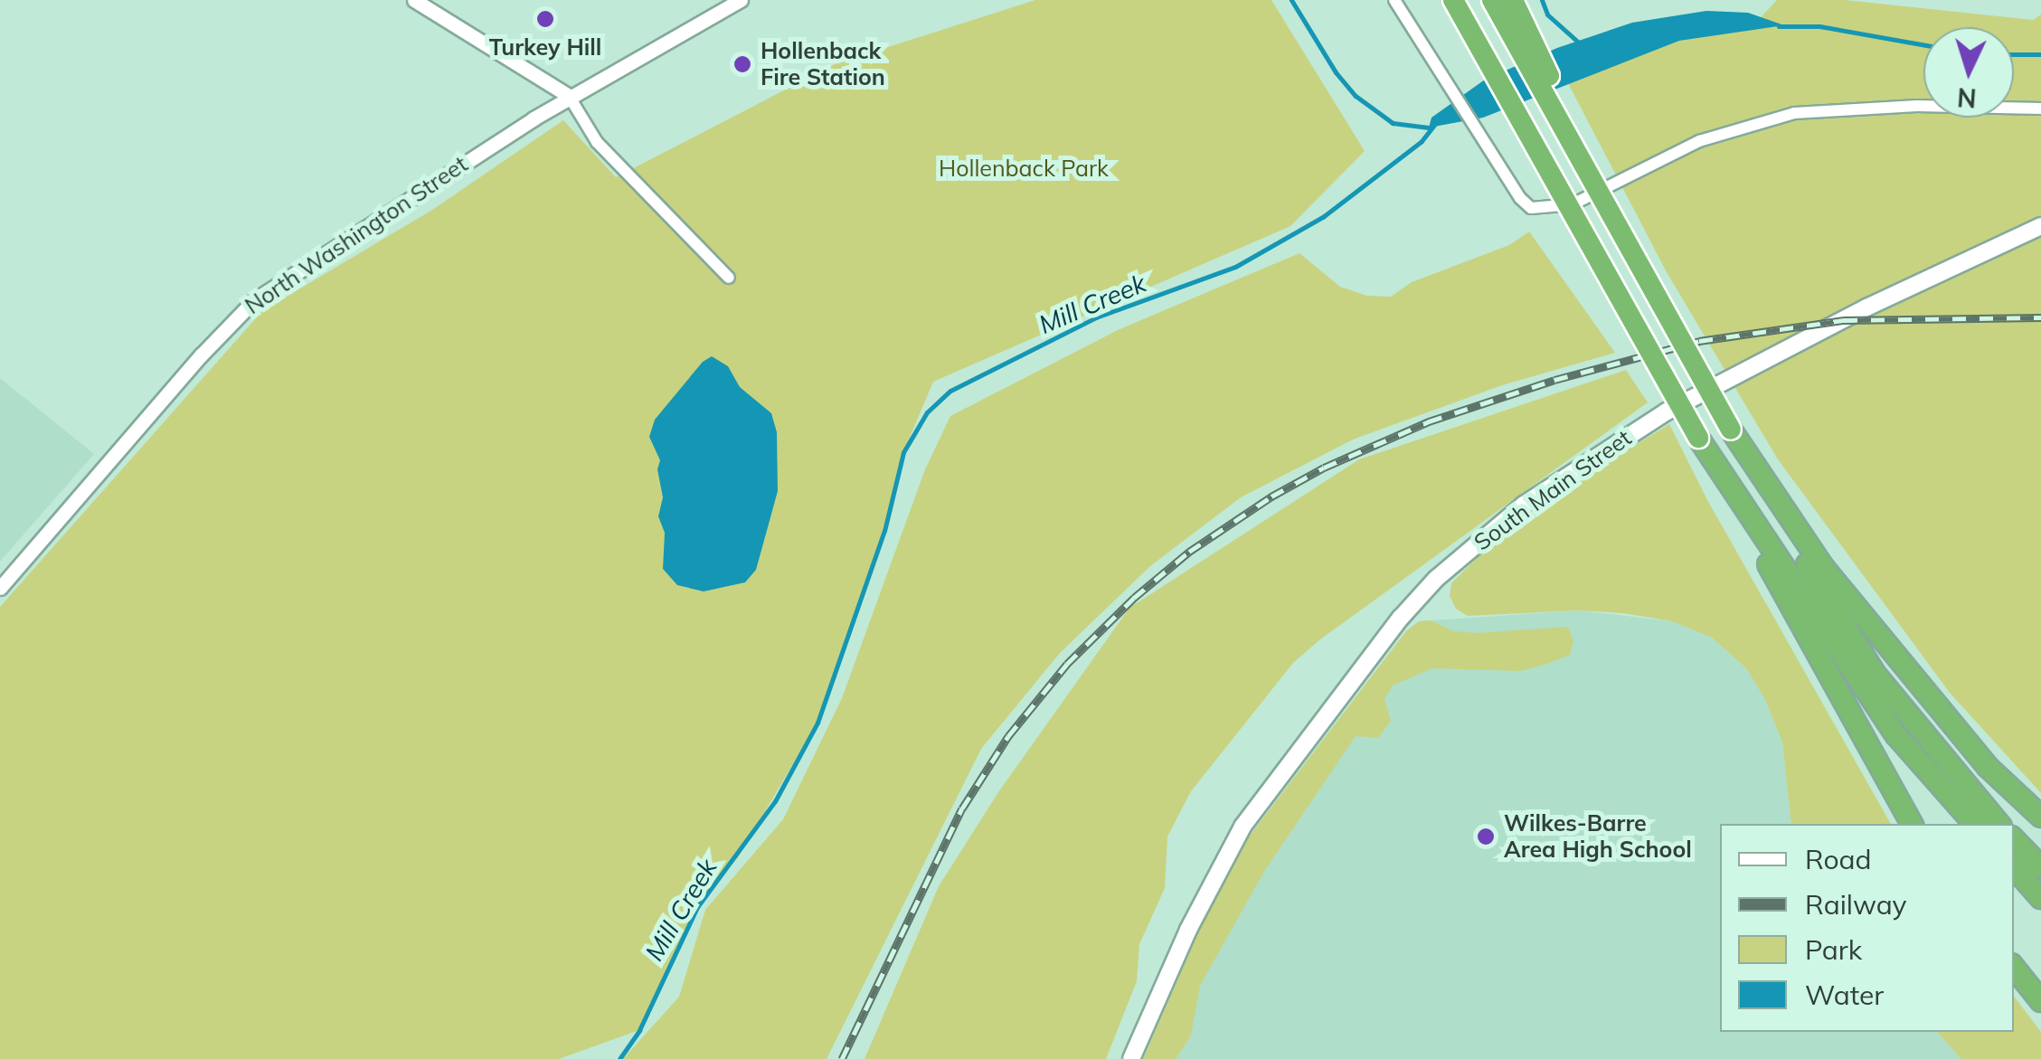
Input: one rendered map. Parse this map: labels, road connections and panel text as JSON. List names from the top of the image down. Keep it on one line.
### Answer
{"streets":{"main road":["South Main Street"],"street":["North Washington Street"]},"water":["Mill Creek"],"parks":["Hollenback Park"],"places":["Turkey Hill","Hollenback Fire Station","Wilkes-Barre Area High School"],"legend":["Road","Railway","Park","Water"],"north":"bottom"}
